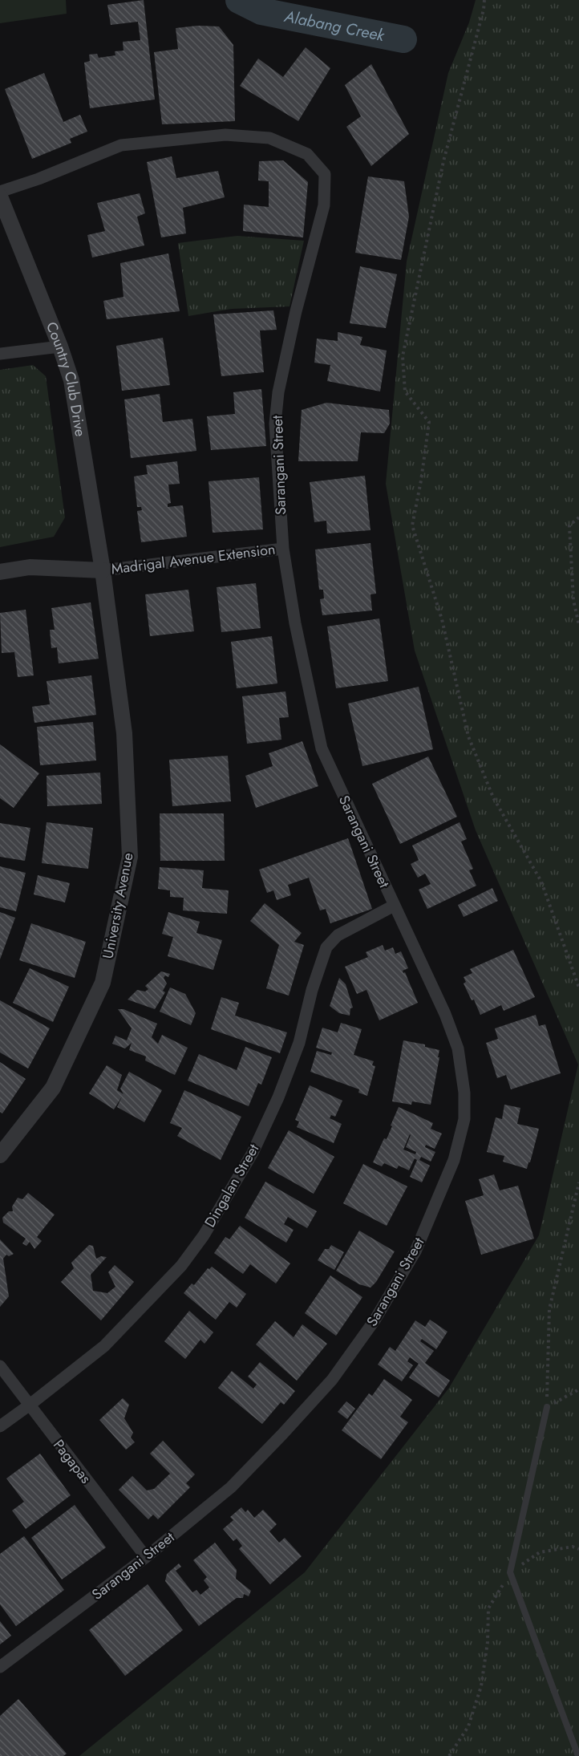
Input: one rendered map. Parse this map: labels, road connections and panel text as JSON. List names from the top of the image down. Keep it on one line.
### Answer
{"streets":{"street":["Country Club Drive","Sarangani Street","Madrigal Avenue Extension","University Avenue","Dingalan Street","Pagapas"]},"crossings":[["Country Club Drive","Madrigal Avenue Extension"],["Country Club Drive","University Avenue"],["Sarangani Street","Madrigal Avenue Extension"],["Sarangani Street","Dingalan Street"],["Sarangani Street","Pagapas"],["Madrigal Avenue Extension","University Avenue"],["Dingalan Street","Pagapas"]],"water":["Alabang Creek"]}
